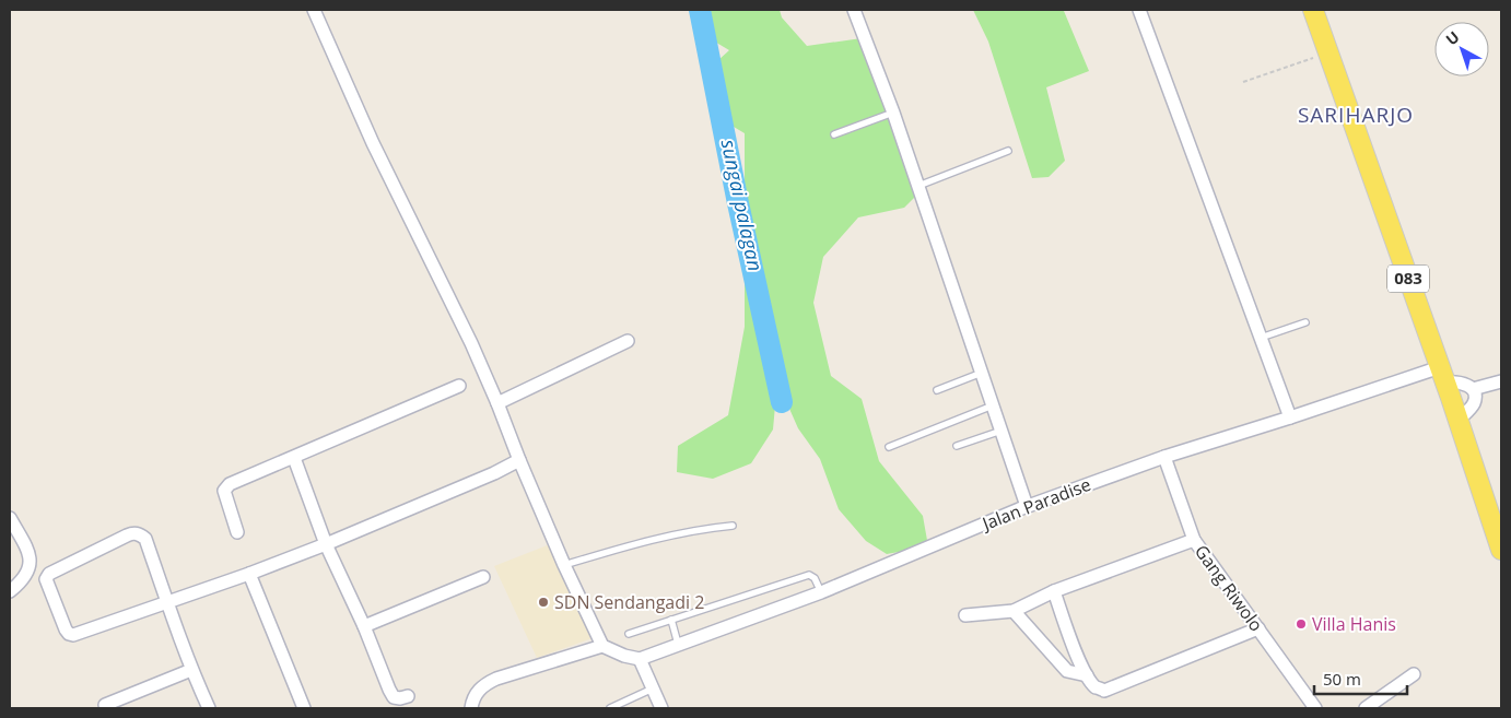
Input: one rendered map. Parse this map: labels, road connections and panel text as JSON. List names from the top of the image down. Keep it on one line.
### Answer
{"streets":{"main road":["083"],"street":["Jalan Paradise","Gang Riwolo"]},"crossings":[["083","Jalan Paradise"],["Jalan Paradise","Gang Riwolo"]],"districts":["SARIHARJO"],"water":["sungai palagan"],"places":["SDN Sendangadi 2","Villa Hanis"],"scale_bar":"50 m","north":"top left"}
